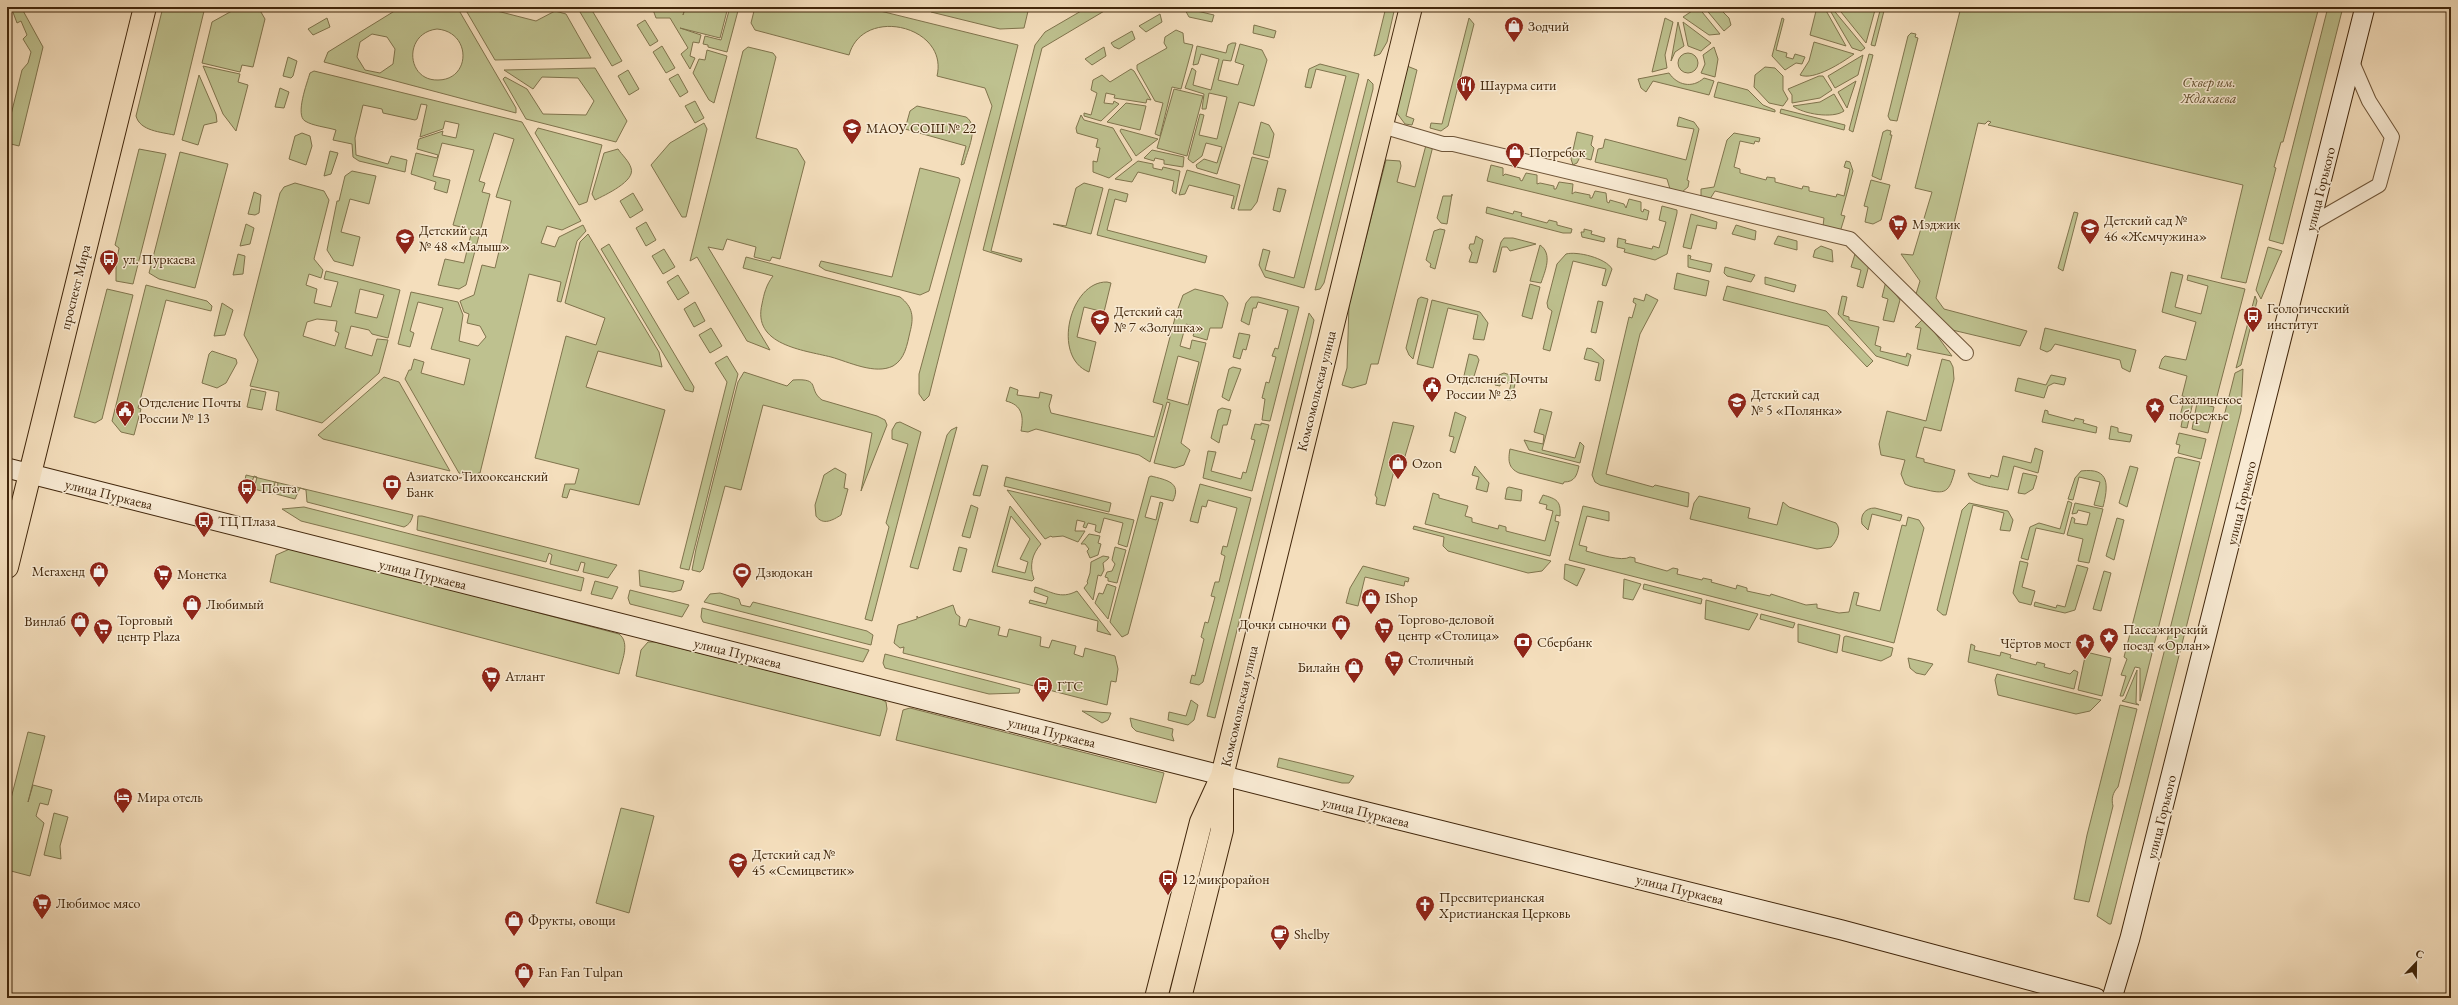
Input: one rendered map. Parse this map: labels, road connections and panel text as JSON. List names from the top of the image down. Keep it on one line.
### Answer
{"streets":{"main road":["улица Горького","проспект Мира","Комсомольская улица","улица Пуркаева"]},"crossings":[["проспект Мира","улица Пуркаева"],["Комсомольская улица","улица Пуркаева"]],"parks":["Сквер им. Ждакаева"],"places":{"shop":["Зодчий","Погребок","Ozon","Мегахенд","IShop","Любимый","Винлаб","Дочки сыночки","Билайн","Фрукты, овощи","Fan Fan Tulpan"],"restaurant":["Шаурма сити"],"school or university":["МАОУ СОШ № 22","Детский сад № 46 «Жемчужина»","Детский сад № 48 «Малыш»","Детский сад № 7 «Золушка»","Детский сад № 5 «Полянка»","Детский сад № 45 «Семицветик»"],"supermarket":["Мэджик","Монетка","Торгово-деловой центр «Столица»","Торговый центр Plaza","Столичный","Атлант","Любимое мясо"],"bus stop":["ул. Пуркаева","Геологический институт","Почта","ТЦ Плаза","ГТС","12 микрорайон"],"public building":["Отделение Почты России № 23","Отделение Почты России № 13"],"place":["Сахалинское побережье","Пассажирский поезд «Орлан»","Чёртов мост"],"bank":["Азиатско-Тихоокеанский Банк","Сбербанк"],"sports":["Дзюдокан"],"hotel":["Мира отель"],"church":["Пресвитерианская Христианская Церковь"],"cafe":["Shelby"]},"north":"top"}
